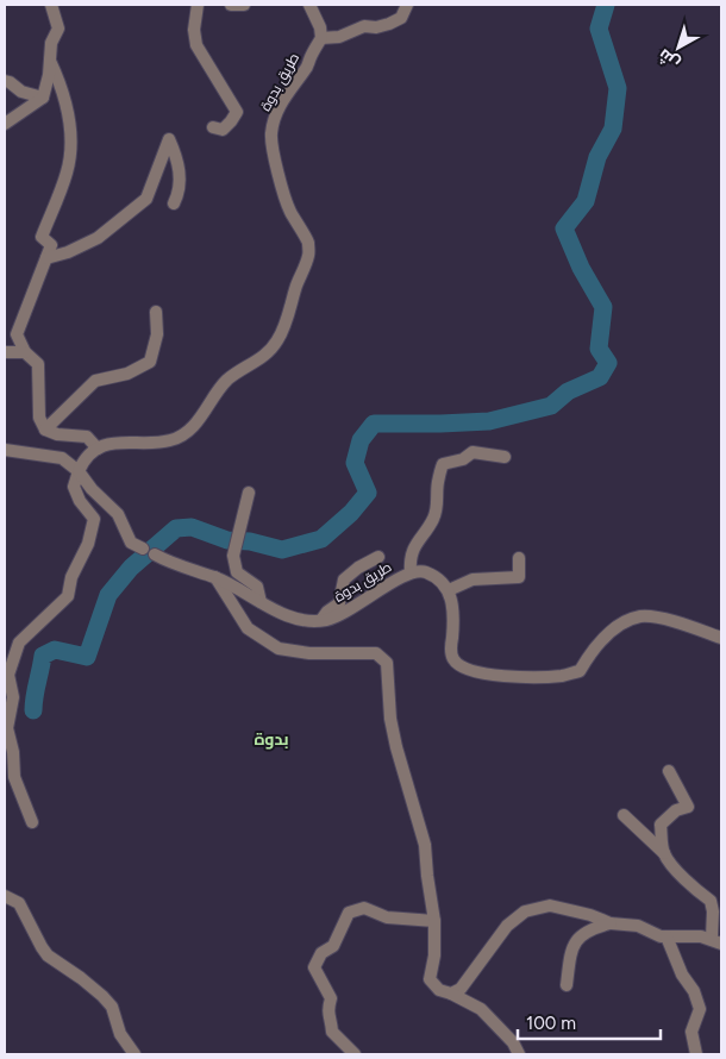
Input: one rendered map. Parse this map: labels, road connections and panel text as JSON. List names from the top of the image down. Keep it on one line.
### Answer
{"streets":{"street":["طريق بدوة"]},"districts":["بدوة"],"scale_bar":"100 m","north":"bottom left"}
